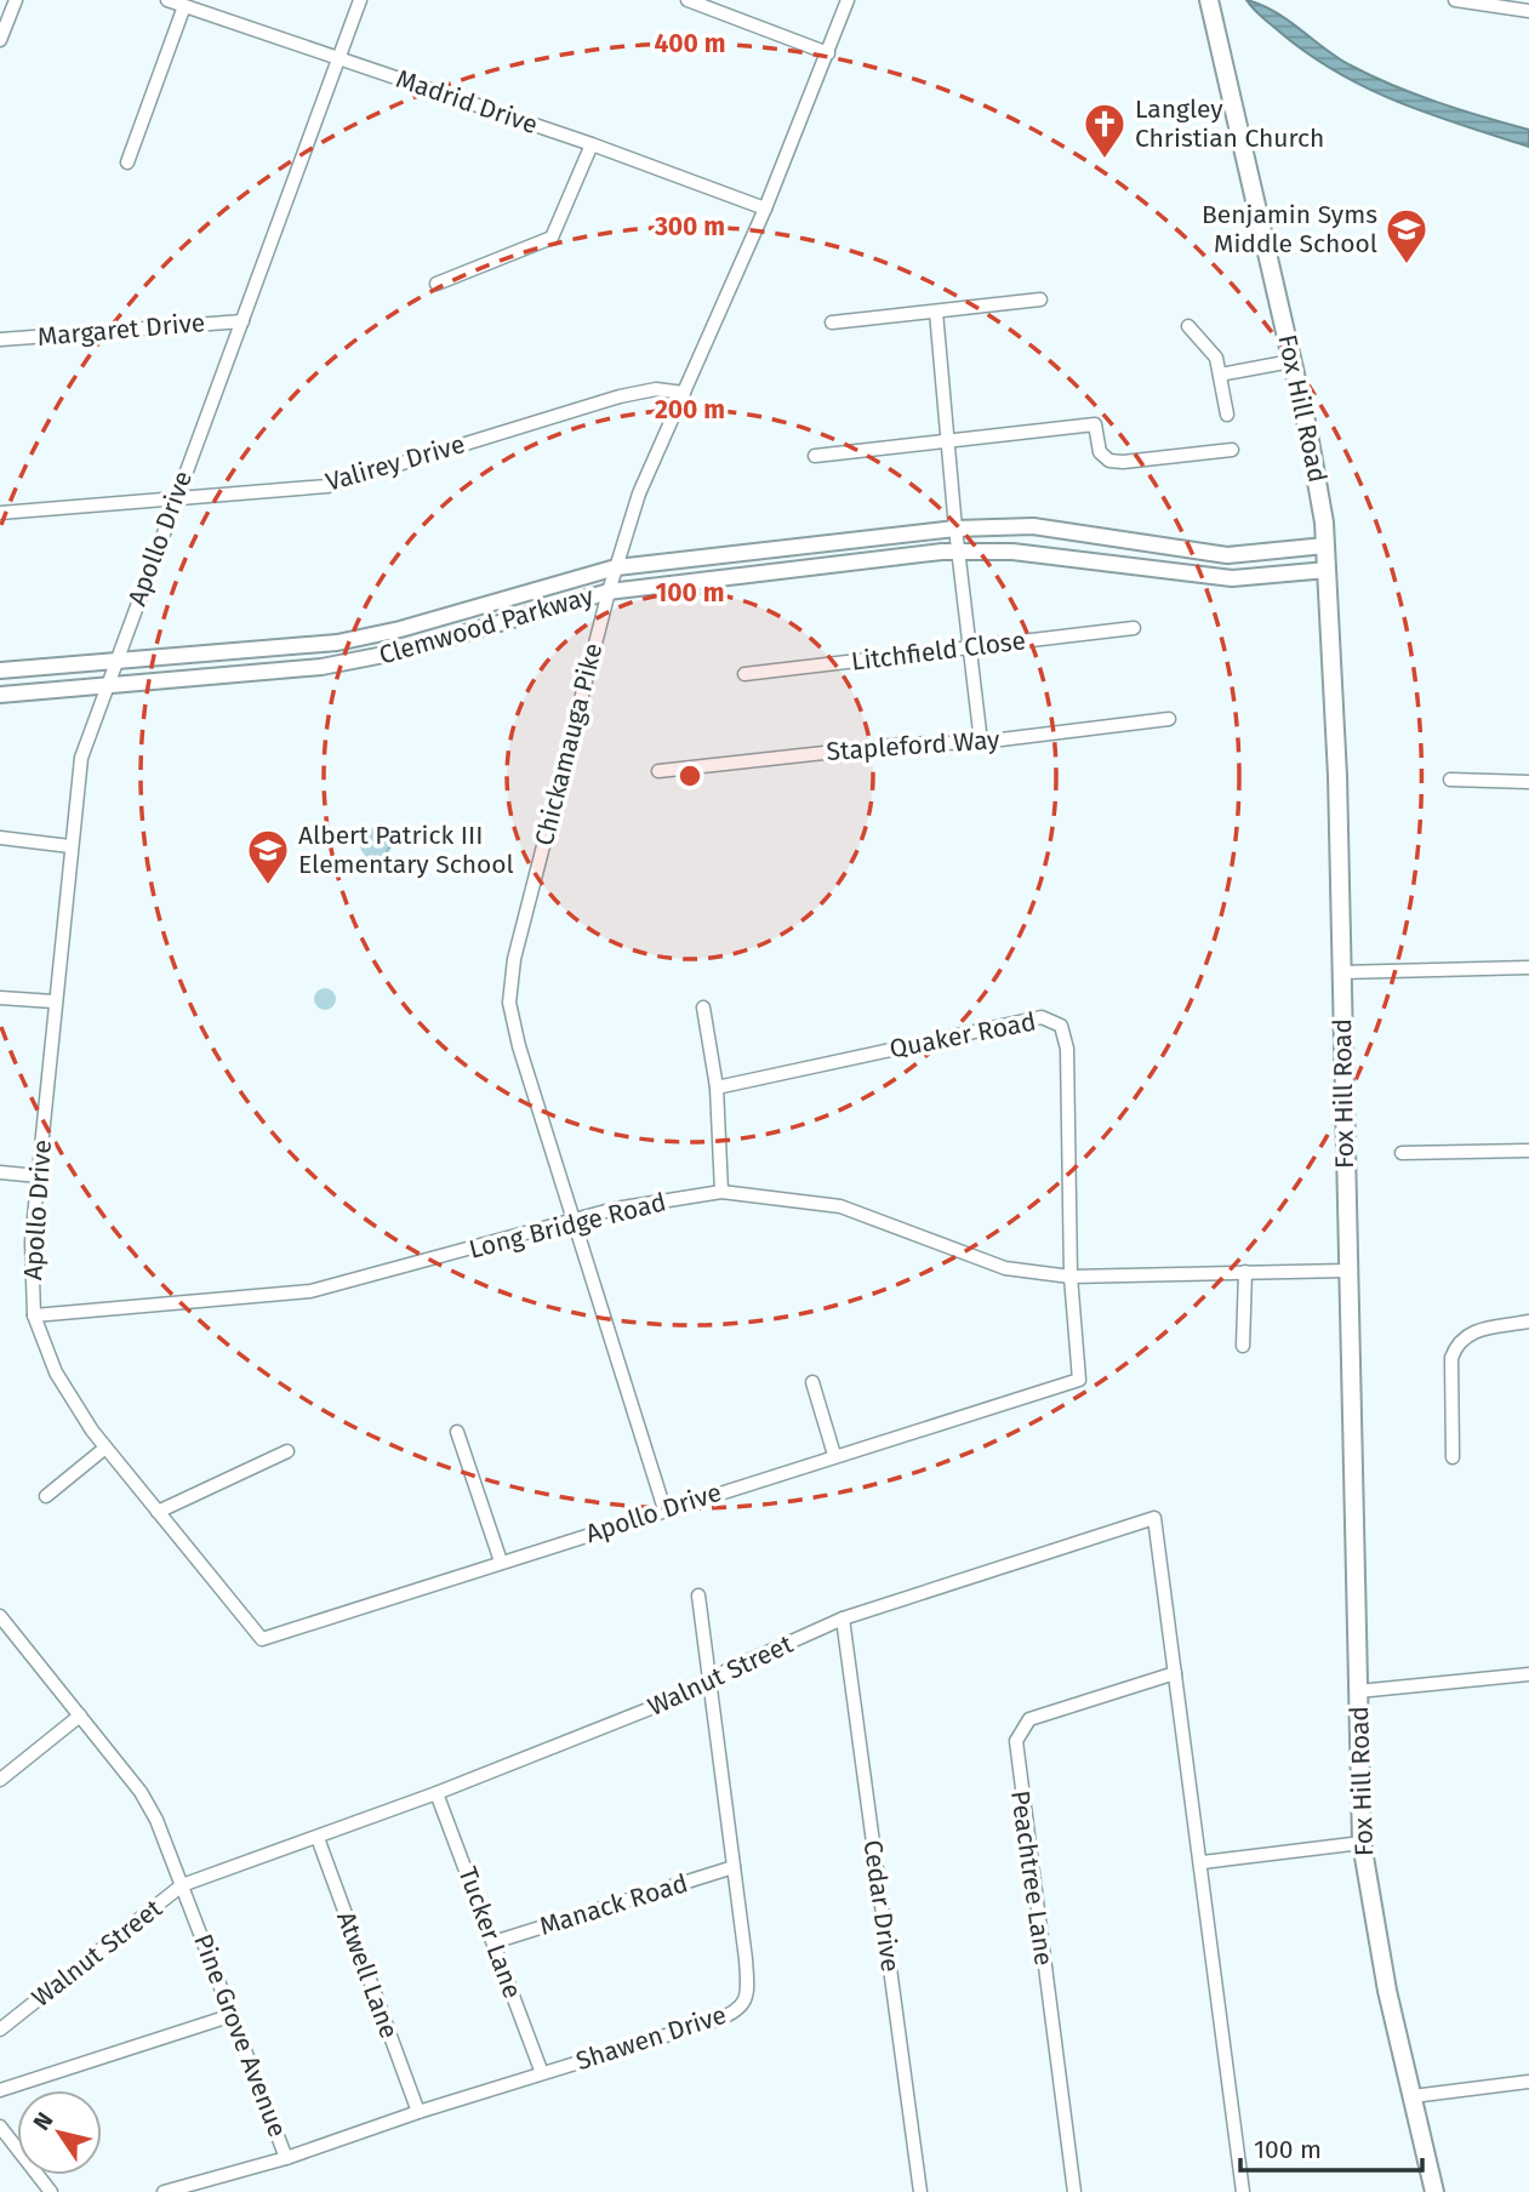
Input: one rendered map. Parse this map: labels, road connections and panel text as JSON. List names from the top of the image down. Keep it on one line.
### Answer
{"streets":{"main road":["Fox Hill Road"],"street":["Madrid Drive","Margaret Drive","Valirey Drive","Apollo Drive","Clemwood Parkway","Litchfield Close","Chickamauga Pike","Stapleford Way","Quaker Road","Long Bridge Road","Walnut Street","Peachtree Lane","Manack Road","Cedar Drive","Tucker Lane","Atwell Lane","Pine Grove Avenue","Shawen Drive"]},"crossings":[["Madrid Drive","Apollo Drive"],["Madrid Drive","Chickamauga Pike"],["Margaret Drive","Apollo Drive"],["Fox Hill Road","Clemwood Parkway"],["Fox Hill Road","Long Bridge Road"],["Valirey Drive","Apollo Drive"],["Valirey Drive","Chickamauga Pike"],["Apollo Drive","Clemwood Parkway"],["Apollo Drive","Chickamauga Pike"],["Apollo Drive","Quaker Road"],["Apollo Drive","Long Bridge Road"],["Clemwood Parkway","Chickamauga Pike"],["Chickamauga Pike","Long Bridge Road"],["Quaker Road","Long Bridge Road"],["Walnut Street","Peachtree Lane"],["Walnut Street","Cedar Drive"],["Walnut Street","Tucker Lane"],["Walnut Street","Atwell Lane"],["Walnut Street","Pine Grove Avenue"],["Walnut Street","Shawen Drive"],["Manack Road","Tucker Lane"],["Manack Road","Shawen Drive"],["Tucker Lane","Shawen Drive"],["Atwell Lane","Shawen Drive"],["Pine Grove Avenue","Shawen Drive"]],"places":{"church":["Langley Christian Church"],"school or university":["Benjamin Syms Middle School","Albert Patrick III Elementary School"]},"scale_bar":"100 m","north":"top left","rings":["400 m","300 m","200 m","100 m"]}
